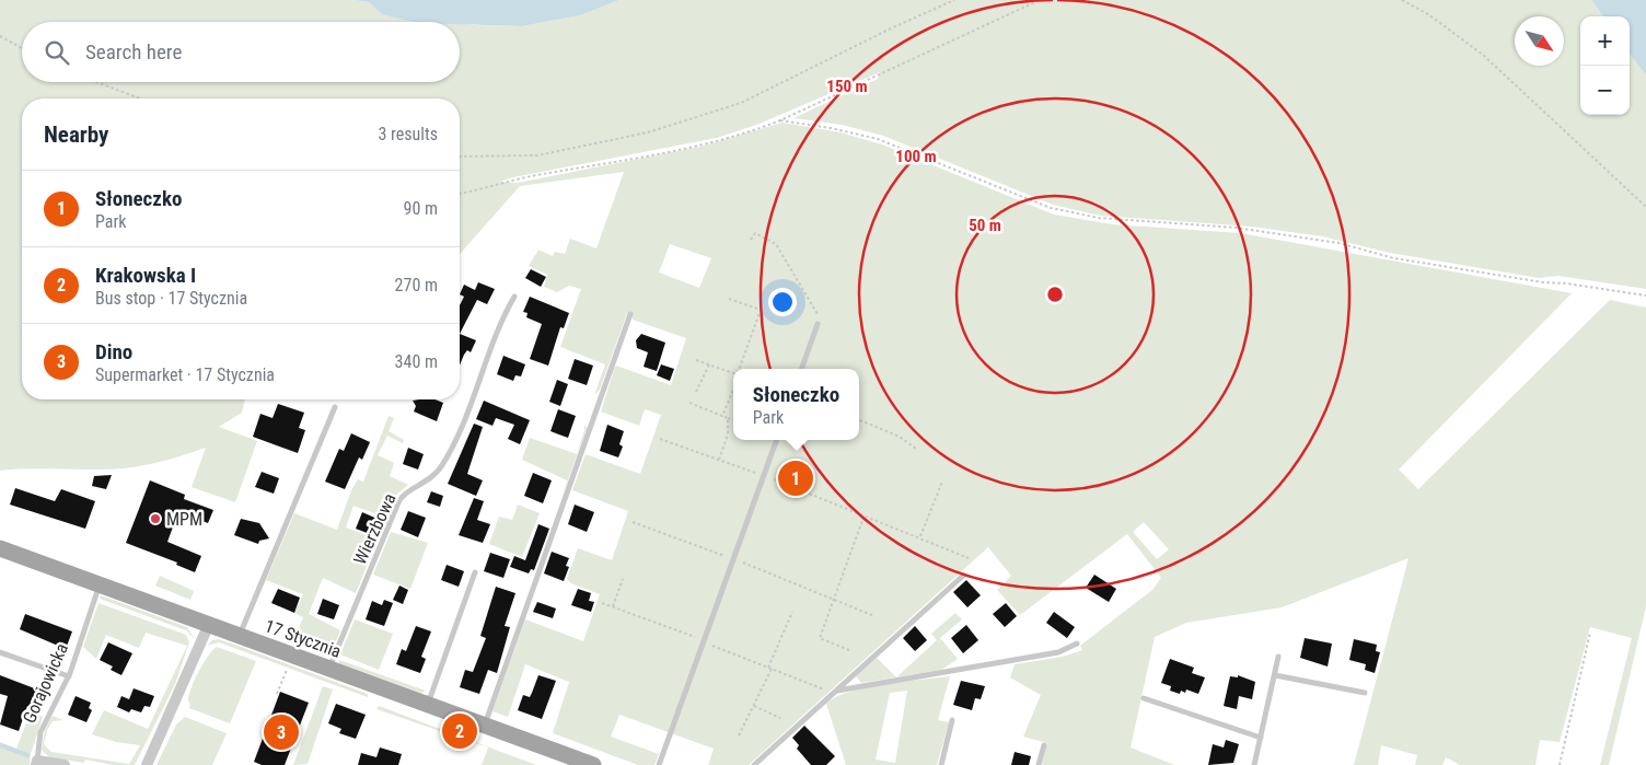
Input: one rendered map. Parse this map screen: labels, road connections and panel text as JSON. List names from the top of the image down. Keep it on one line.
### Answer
{"streets":{"main road":["17 Stycznia"],"lane":["Wierzbowa","Gorajowicka"]},"crossings":[["Wierzbowa","17 Stycznia"],["17 Stycznia","Gorajowicka"]],"places":["MPM"],"north":"bottom right","page":{"map_buttons":["+","−"],"search":"Search here","heading":["Nearby","3 results"],"list":[{"mark":"1","name":"Słoneczko","note":"Park","value":"90 m"},{"mark":"2","name":"Krakowska I","note":"Bus stop · 17 Stycznia","value":"270 m"},{"mark":"3","name":"Dino","note":"Supermarket · 17 Stycznia","value":"340 m"}],"popup":["Słoneczko","Park"],"pins":["1","2","3"]},"rings":["150 m","100 m","50 m"]}
